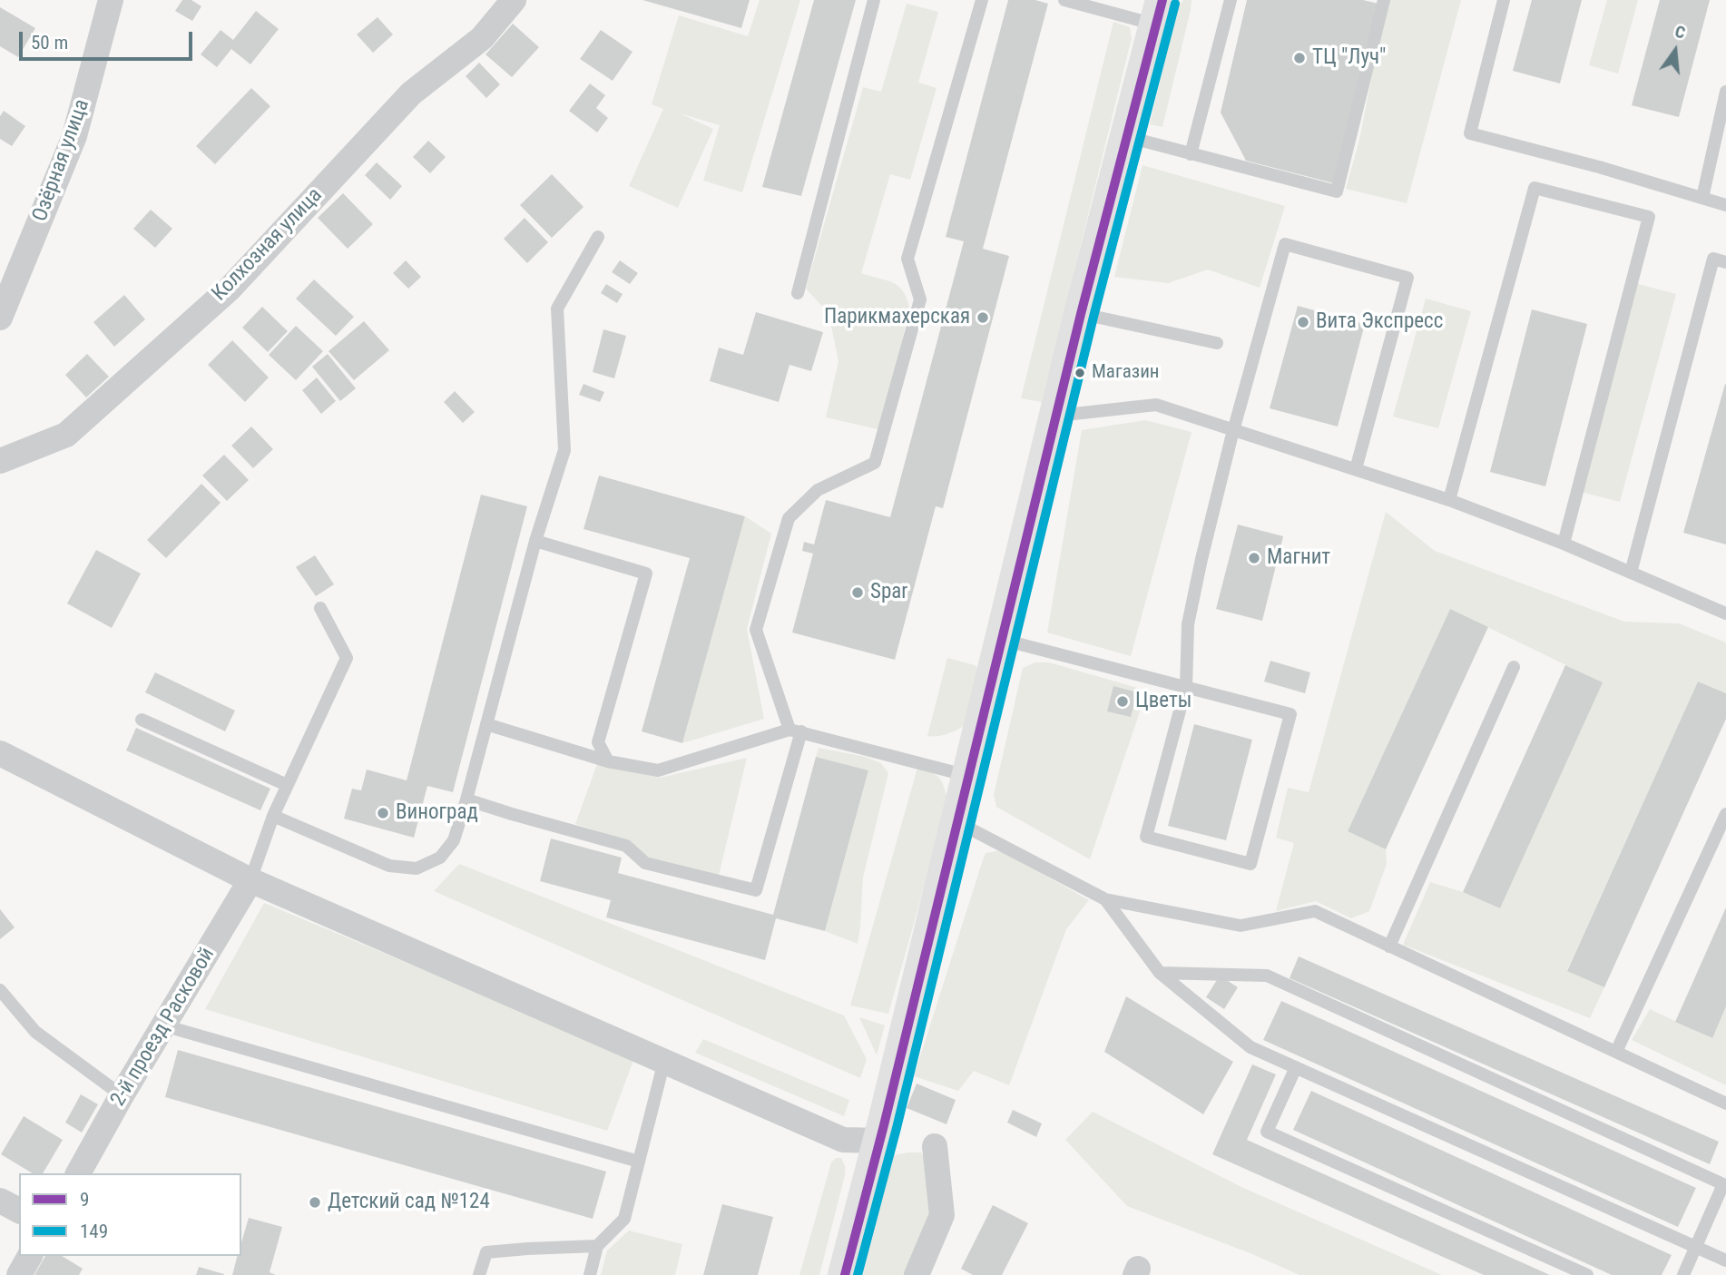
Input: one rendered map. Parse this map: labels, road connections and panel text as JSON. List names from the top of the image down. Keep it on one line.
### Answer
{"streets":{"street":["Озёрная улица","Колхозная улица","2-й проезд Расковой"]},"places":["ТЦ \"Луч\"","Парикмахерская","Вита Экспресс","Магазин","Магнит","Spar","Цветы","Виноград","Детский сад №124"],"lines":["transit line 9","transit line 149"],"legend":["9","149"],"scale_bar":"50 m","north":"top"}
